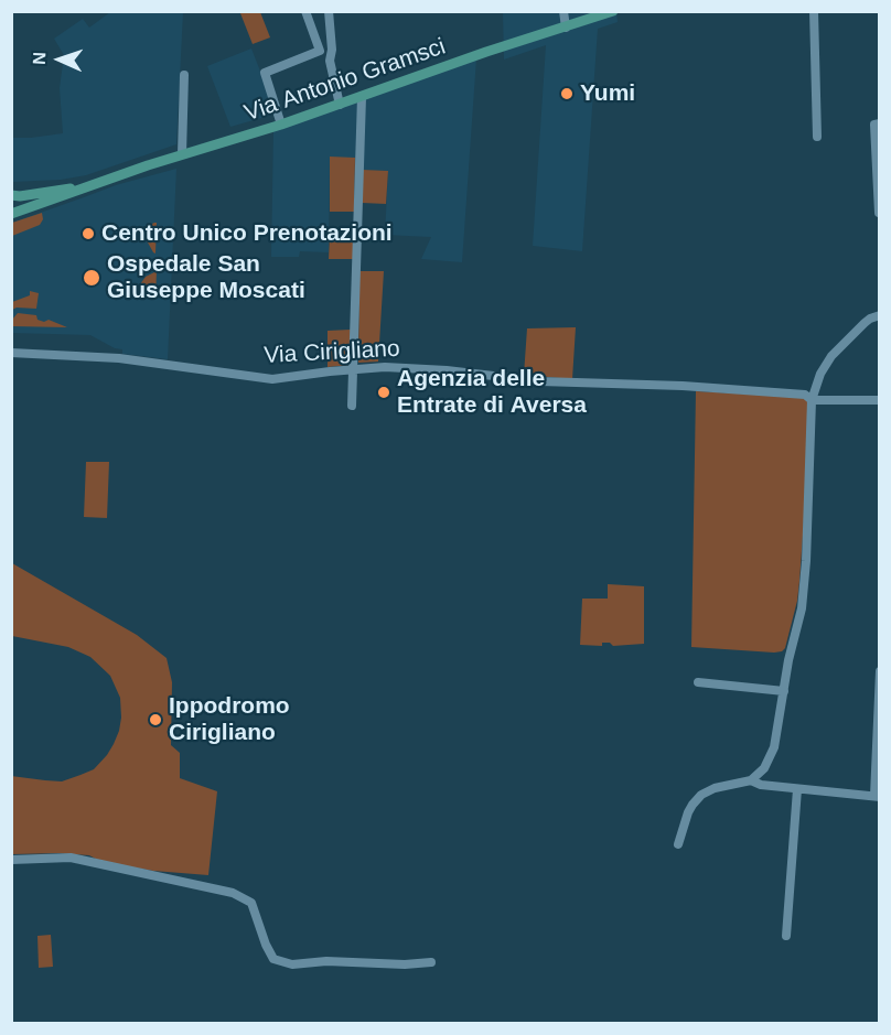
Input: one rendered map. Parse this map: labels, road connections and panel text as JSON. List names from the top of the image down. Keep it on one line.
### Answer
{"streets":{"main road":["Via Antonio Gramsci"],"street":["Via Cirigliano"]},"places":["Yumi","Centro Unico Prenotazioni","Ospedale San Giuseppe Moscati","Agenzia delle Entrate di Aversa","Ippodromo Cirigliano"],"north":"left"}
